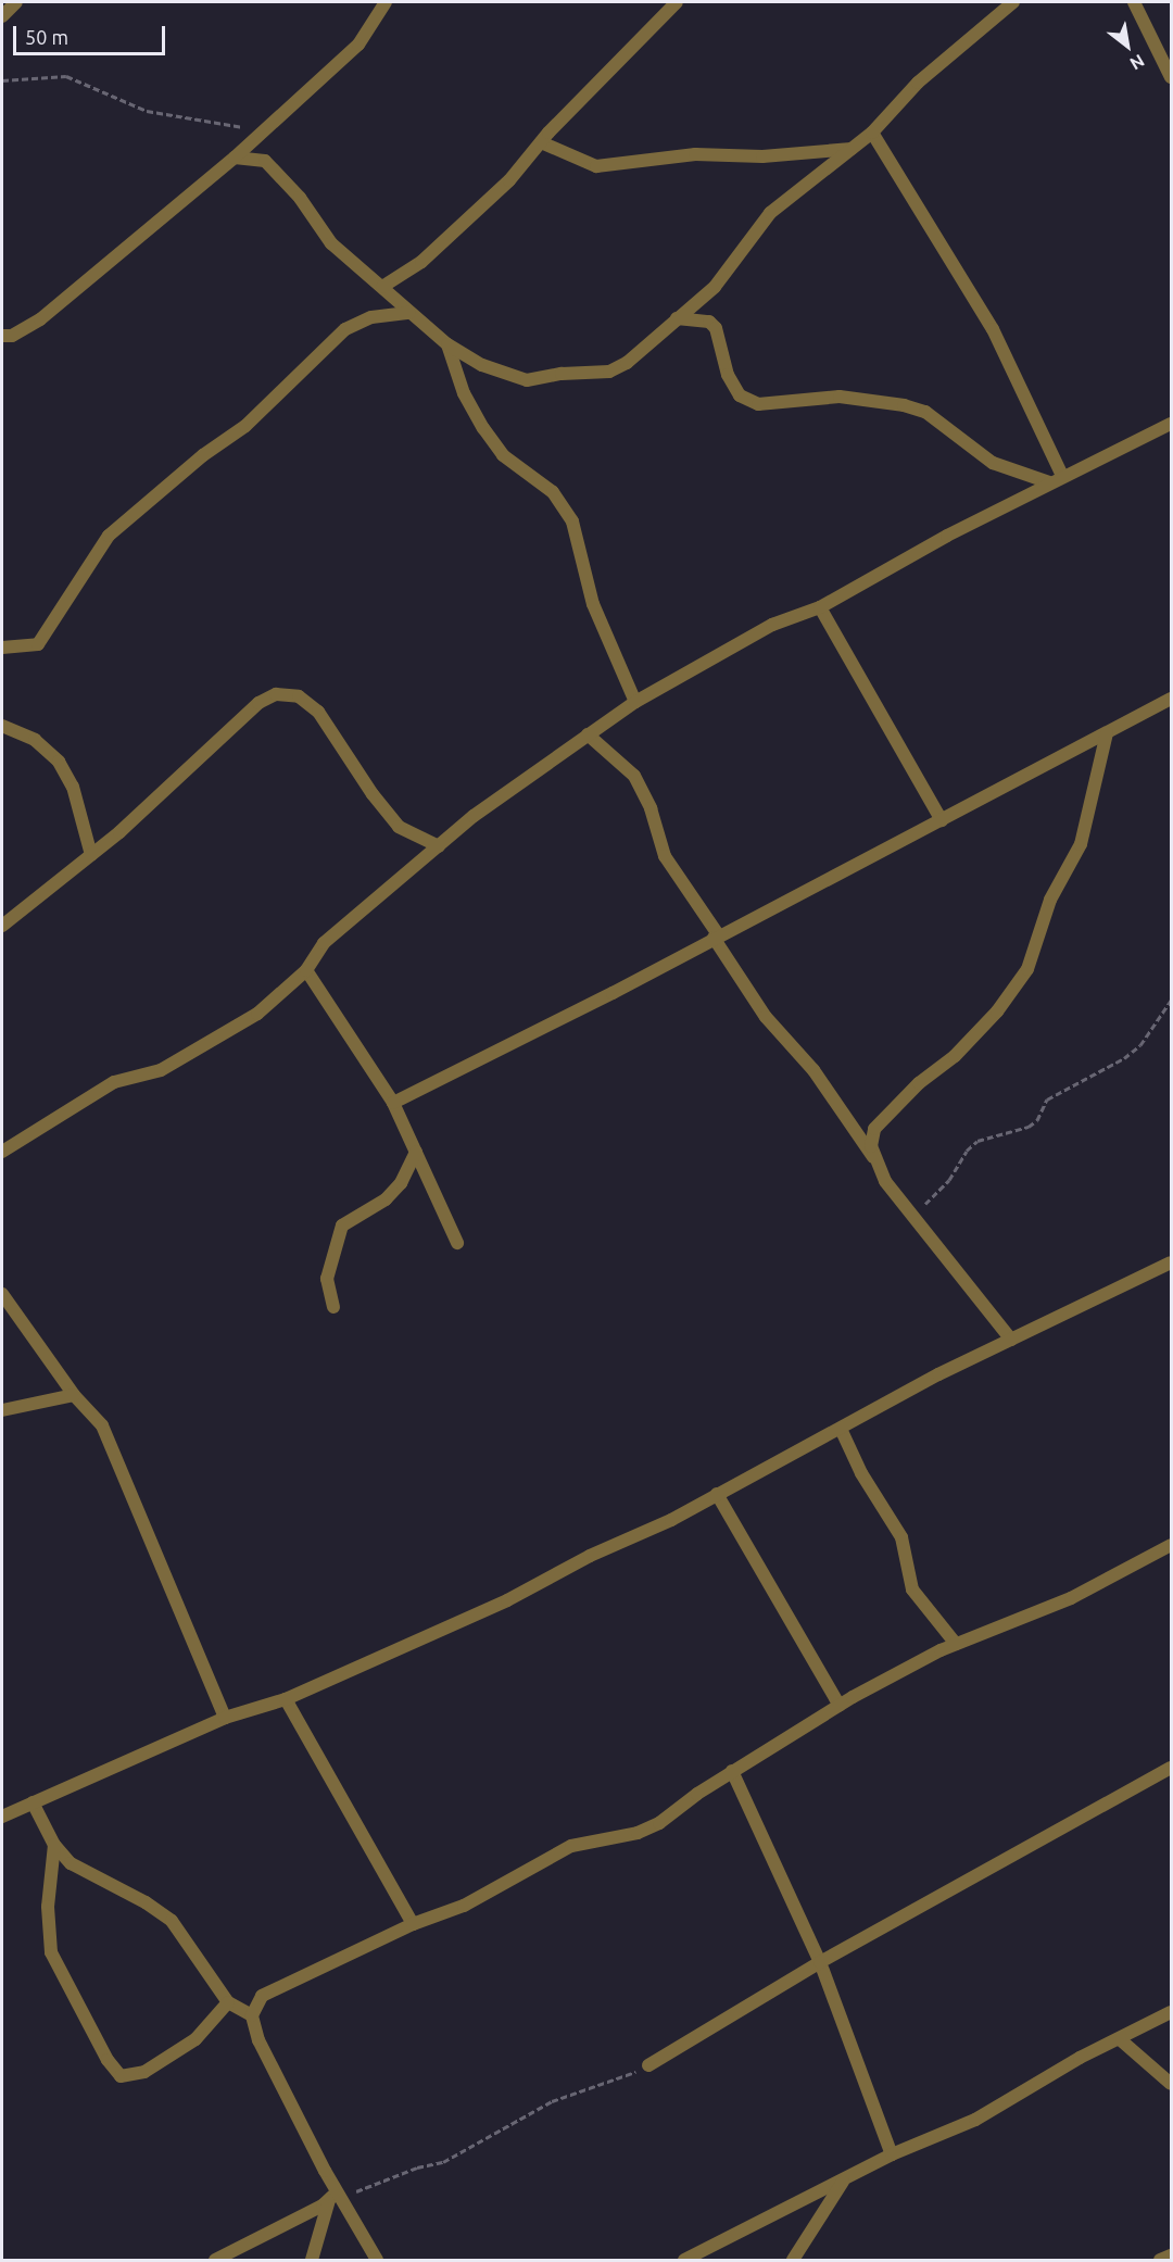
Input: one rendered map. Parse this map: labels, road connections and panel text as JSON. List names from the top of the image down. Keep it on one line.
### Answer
{"scale_bar":"50 m","north":"bottom right"}
